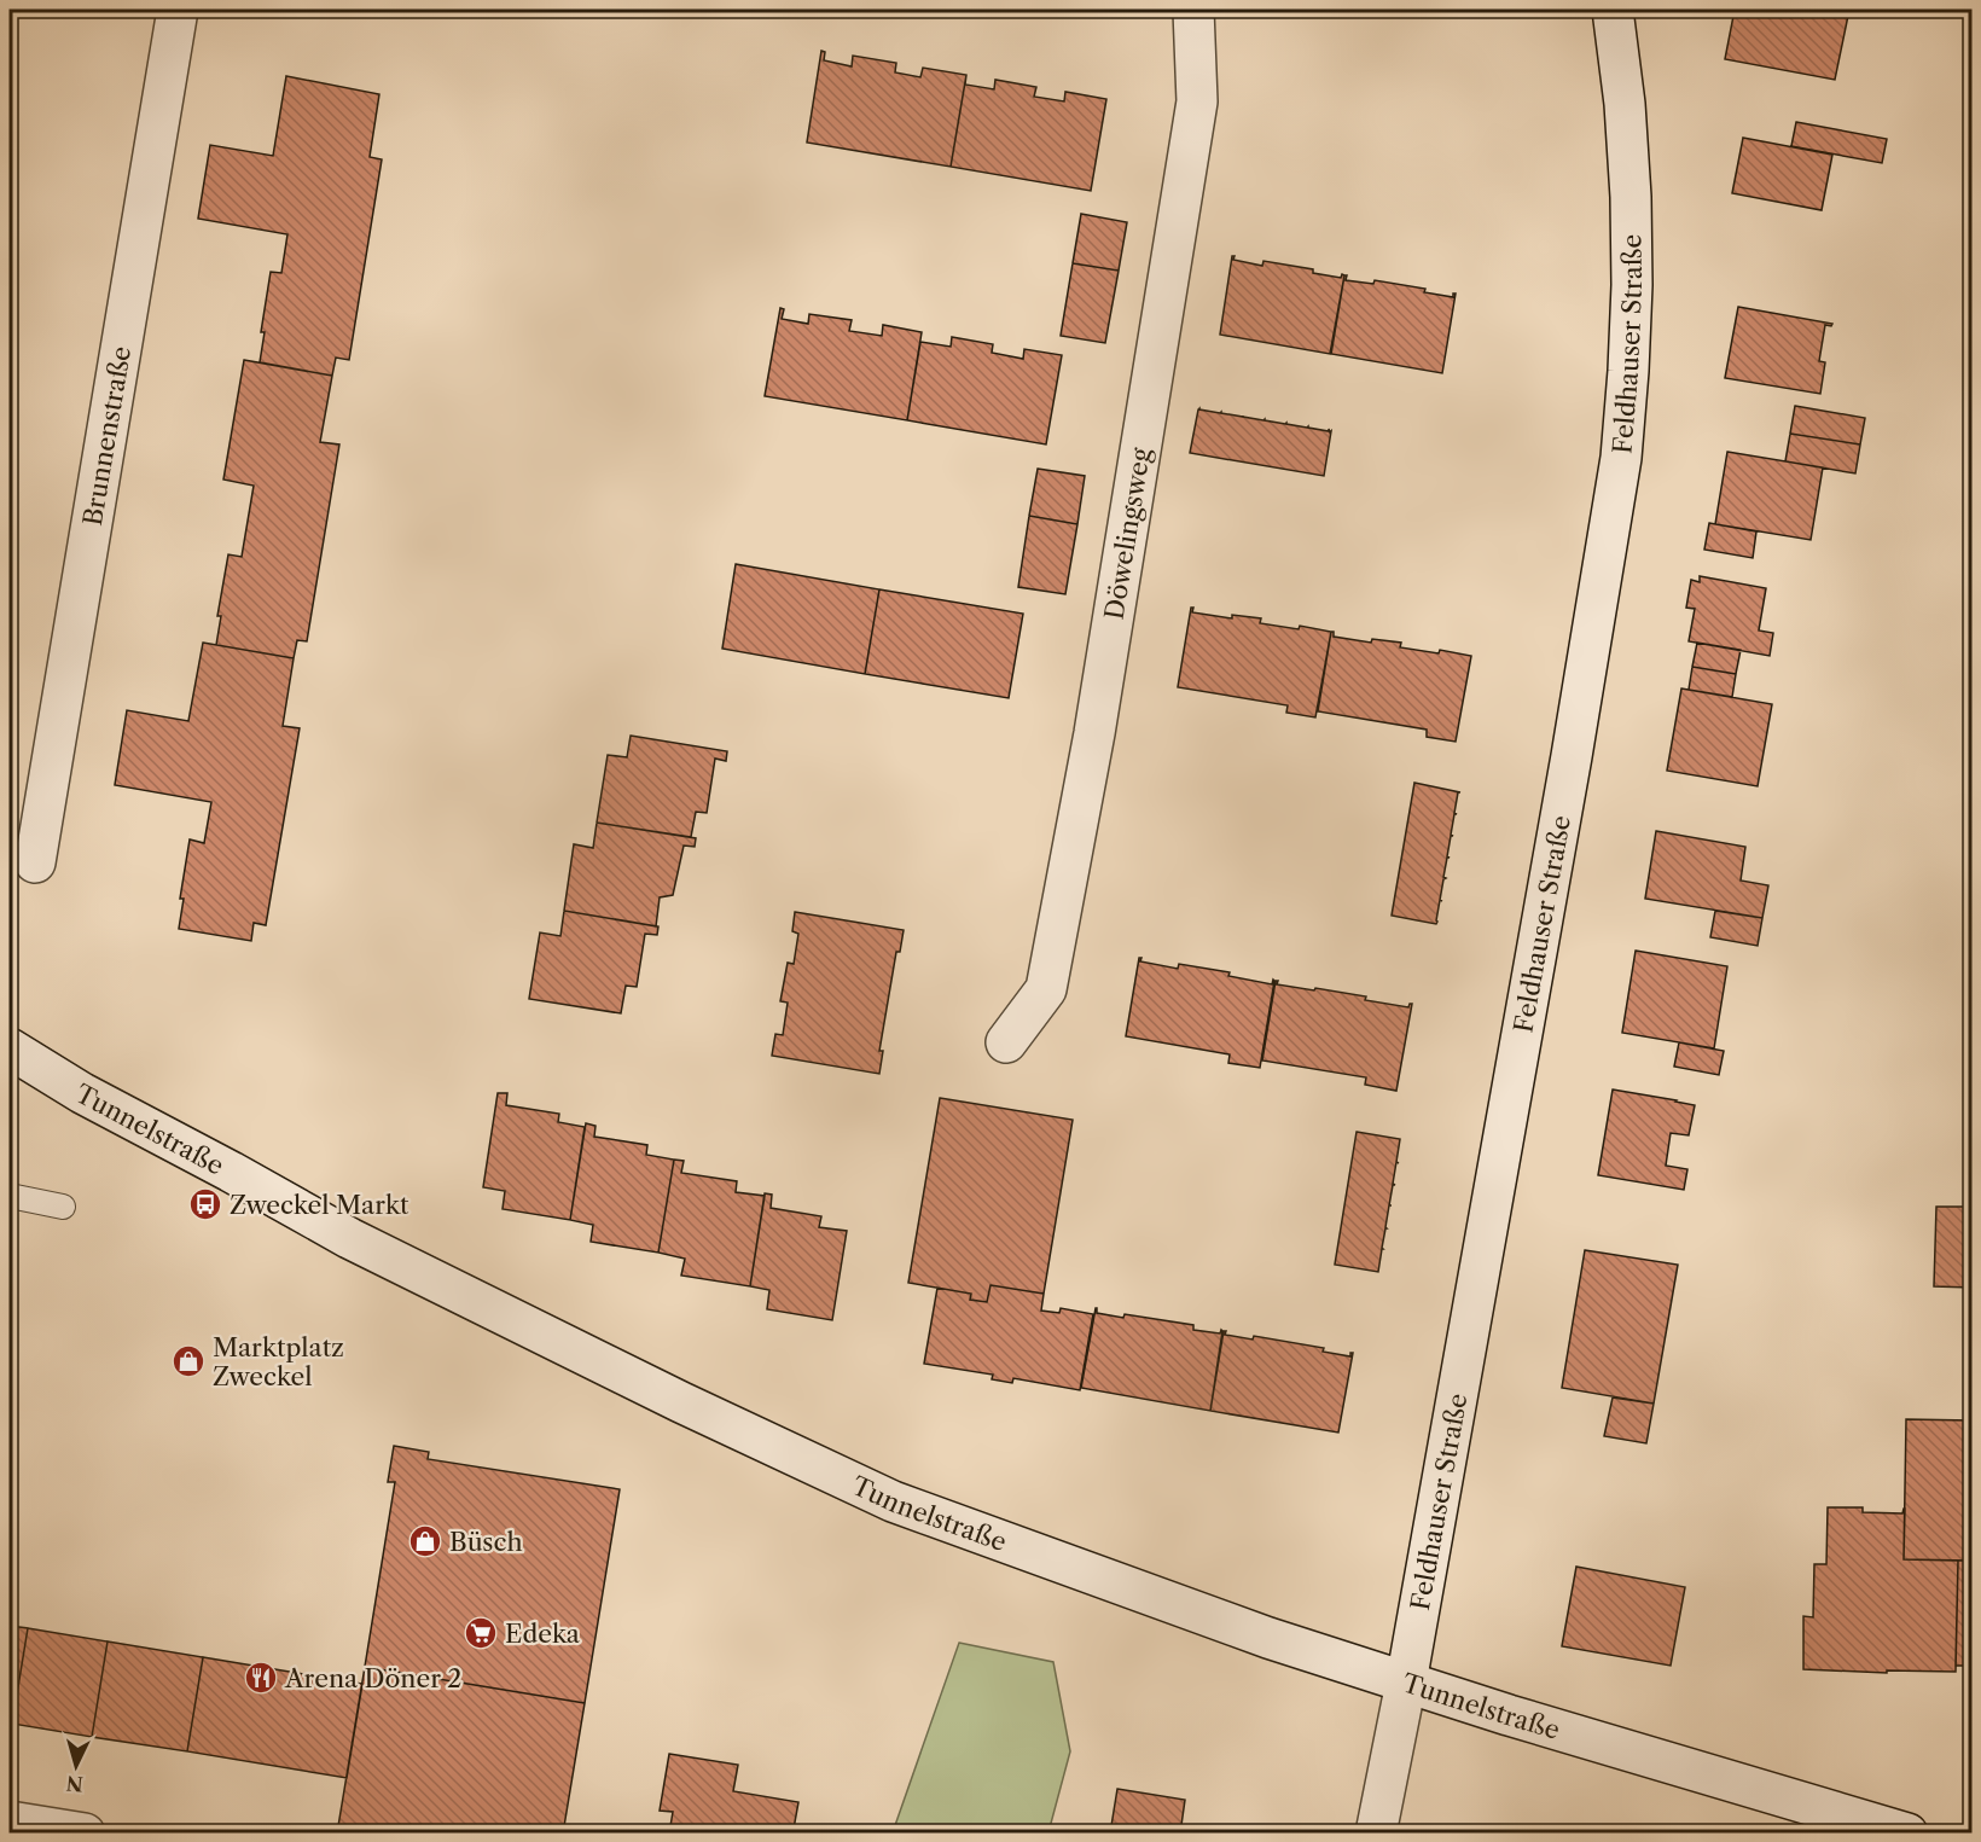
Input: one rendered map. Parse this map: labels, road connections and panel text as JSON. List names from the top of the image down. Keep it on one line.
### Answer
{"streets":{"street":["Feldhauser Straße","Brunnenstraße","Döwelingsweg","Tunnelstraße"]},"crossings":[["Feldhauser Straße","Tunnelstraße"]],"places":{"bus stop":["Zweckel Markt"],"shop":["Marktplatz Zweckel","Büsch"],"supermarket":["Edeka"],"restaurant":["Arena Döner 2"]},"north":"bottom"}
